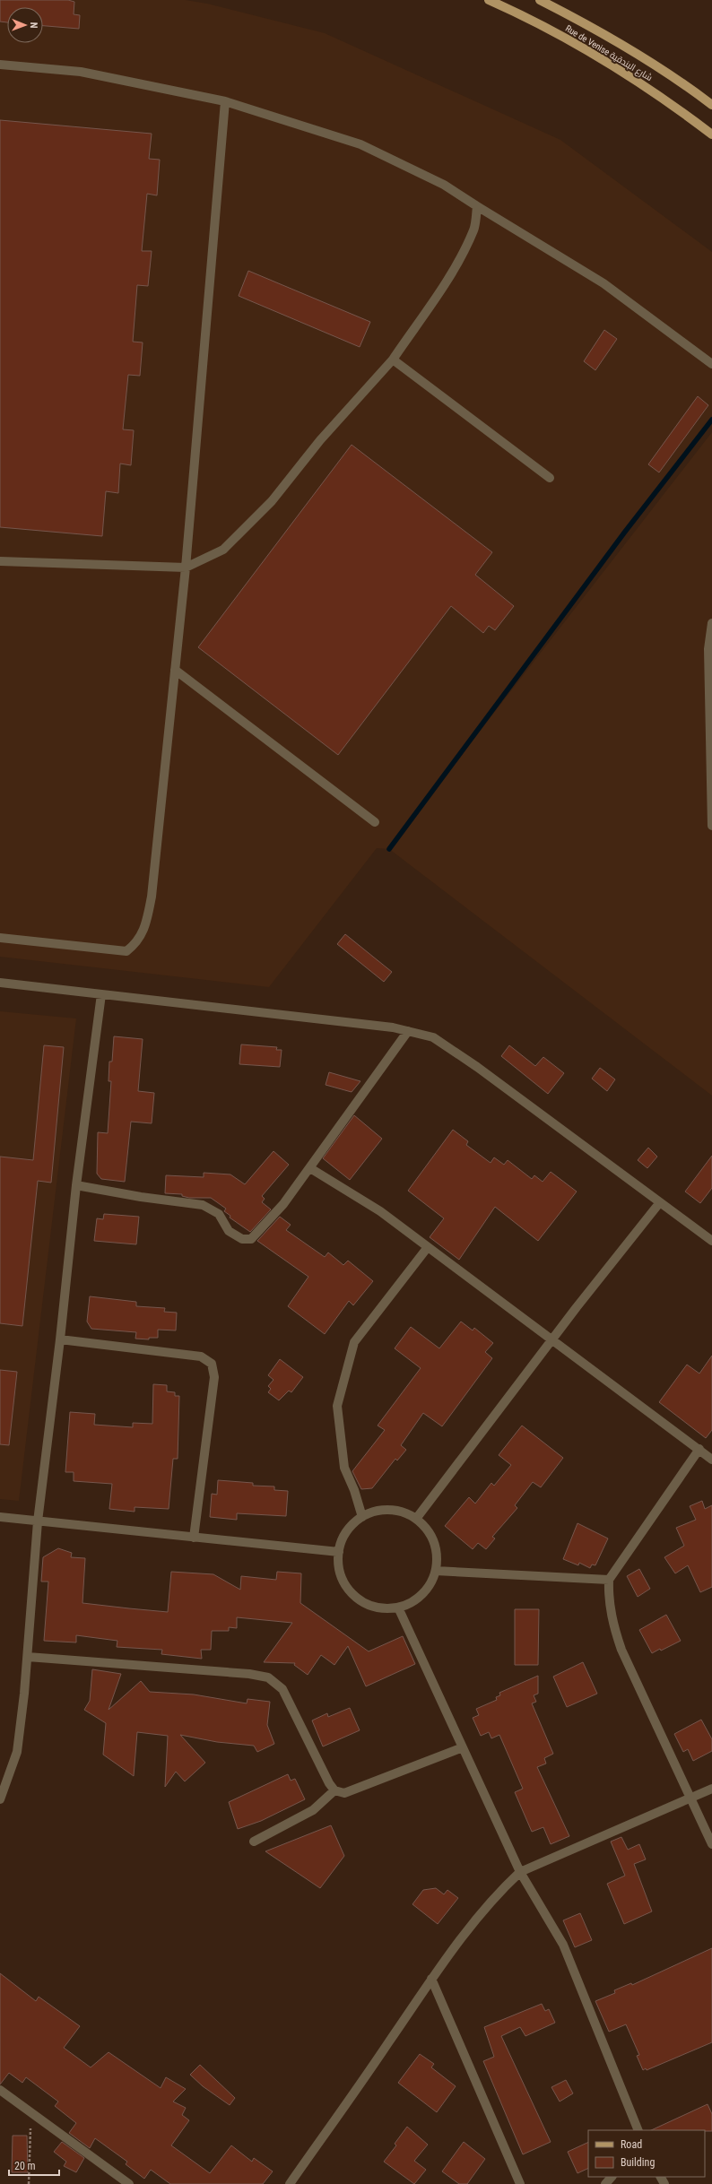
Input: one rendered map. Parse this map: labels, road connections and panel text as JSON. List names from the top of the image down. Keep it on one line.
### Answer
{"streets":{"main road":["Rue de Venise شارع البندقية"]},"legend":["Road","Building"],"scale_bar":"20 m","north":"right"}
